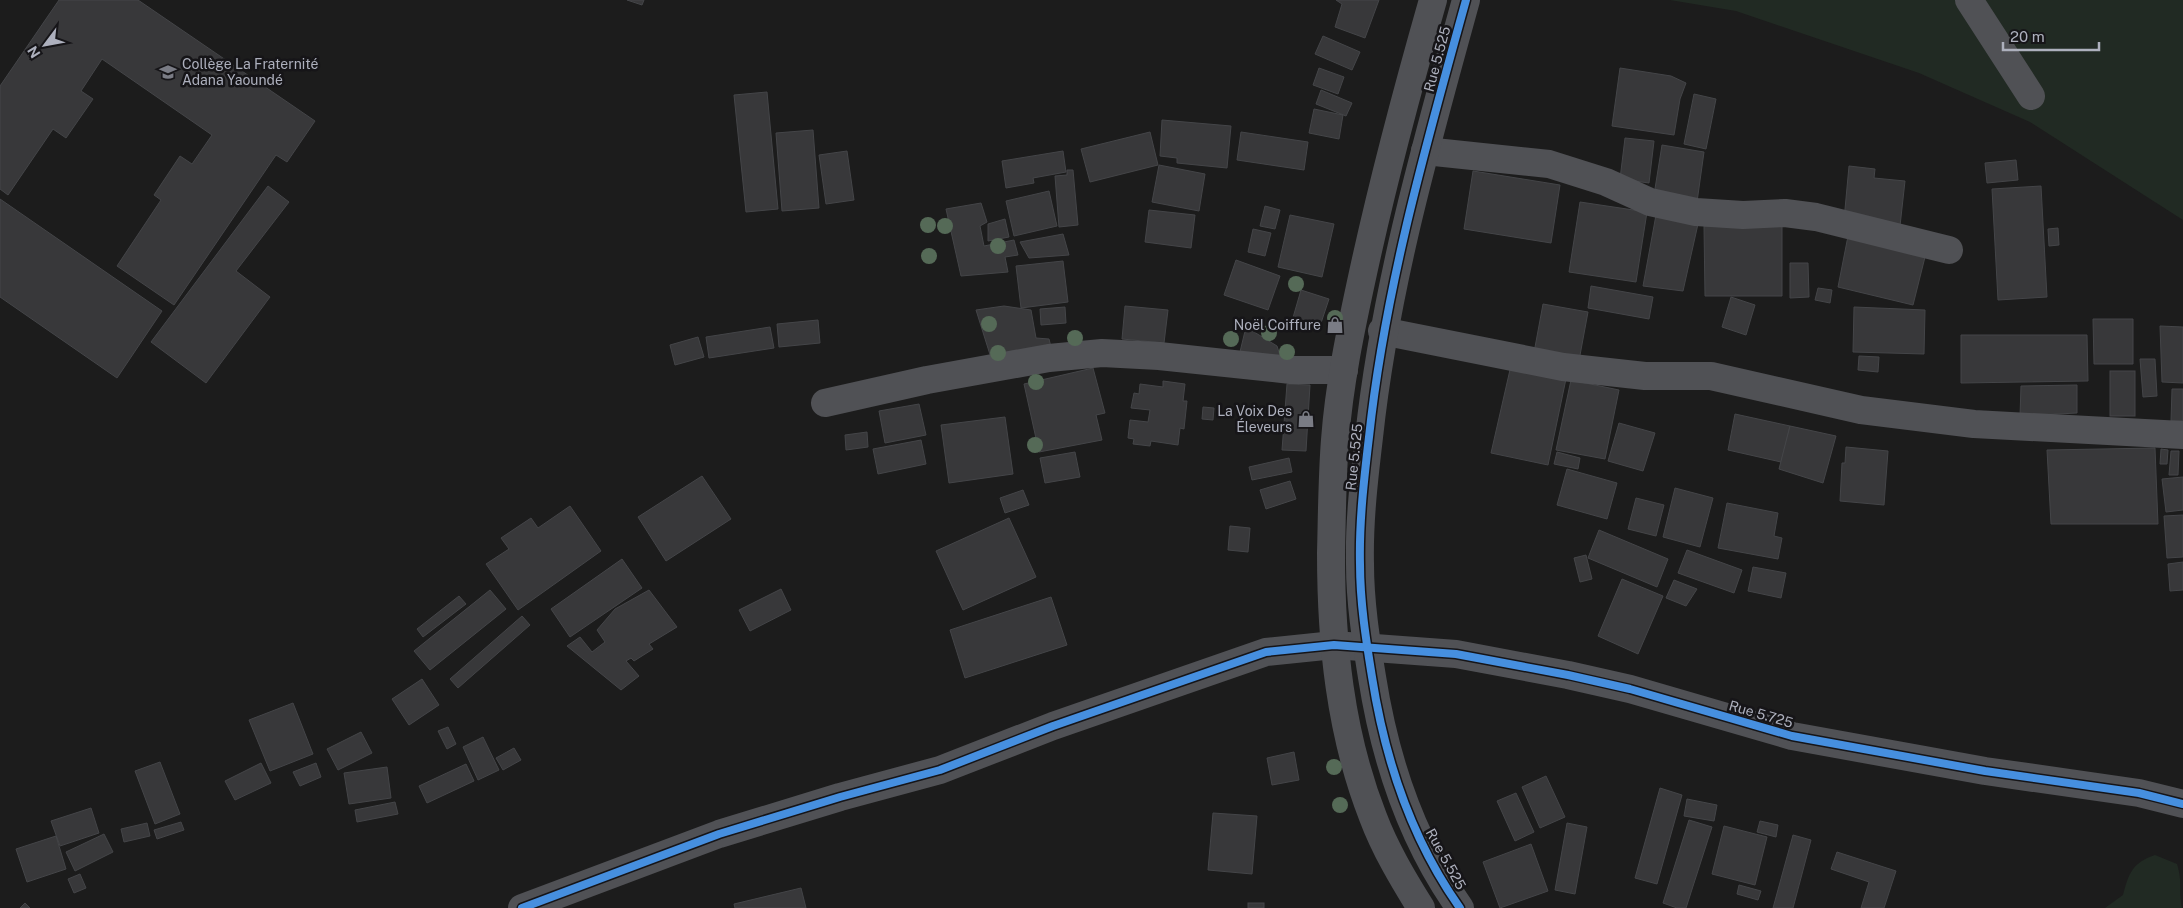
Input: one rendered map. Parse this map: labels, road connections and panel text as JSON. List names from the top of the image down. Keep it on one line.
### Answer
{"streets":{"street":["Rue 5.525","Rue 5.725"]},"crossings":[["Rue 5.525","Rue 5.725"]],"places":{"school or university":["Collège La Fraternité Adana Yaoundé"],"shop":["Noël Coiffure","La Voix Des Éleveurs"]},"scale_bar":"20 m","north":"bottom left"}
